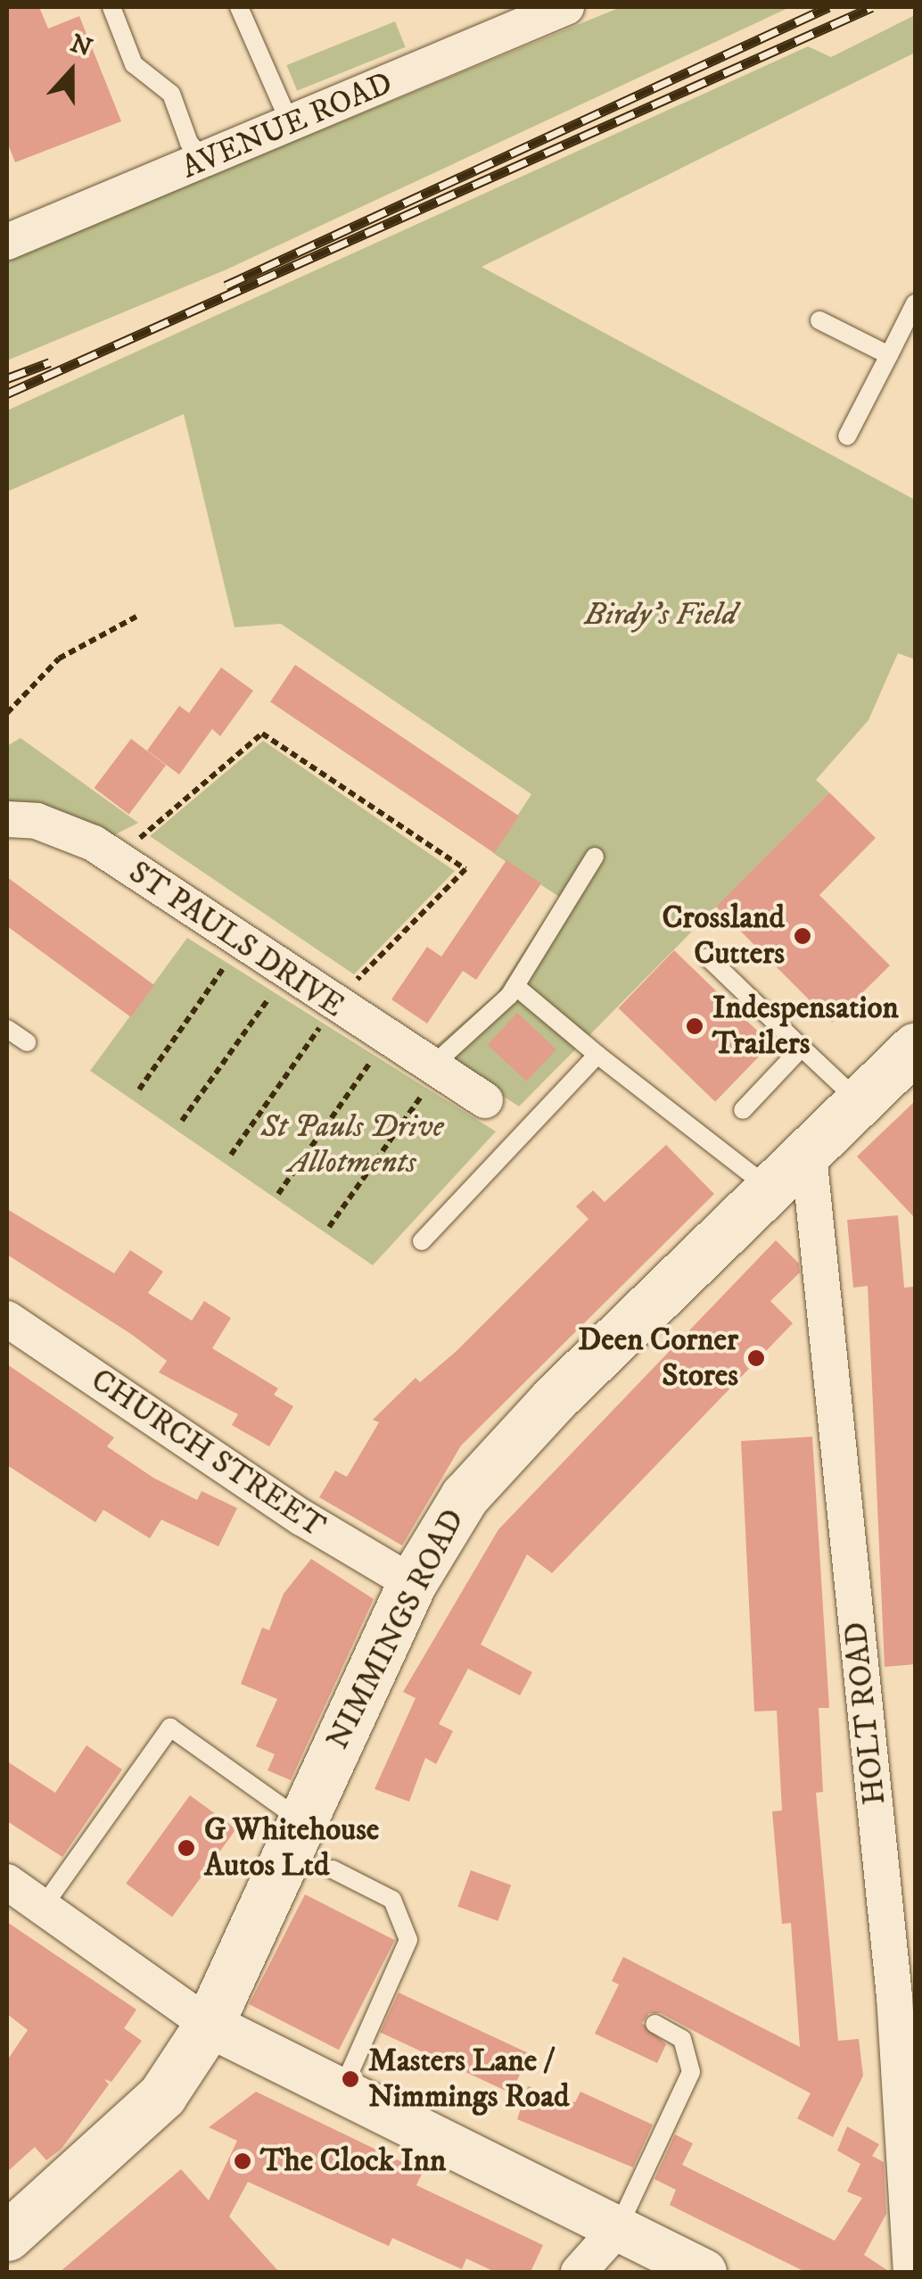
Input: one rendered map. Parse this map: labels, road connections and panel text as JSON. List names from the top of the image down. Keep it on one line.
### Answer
{"streets":{"main road":["NIMMINGS ROAD"],"street":["AVENUE ROAD","ST PAULS DRIVE","CHURCH STREET","HOLT ROAD"]},"crossings":[["CHURCH STREET","NIMMINGS ROAD"],["NIMMINGS ROAD","HOLT ROAD"]],"parks":["Birdy's Field","St Pauls Drive Allotments"],"places":["Crossland Cutters","Indespensation Trailers","Deen Corner Stores","G Whitehouse Autos Ltd","Masters Lane / Nimmings Road","The Clock Inn"],"north":"top"}
